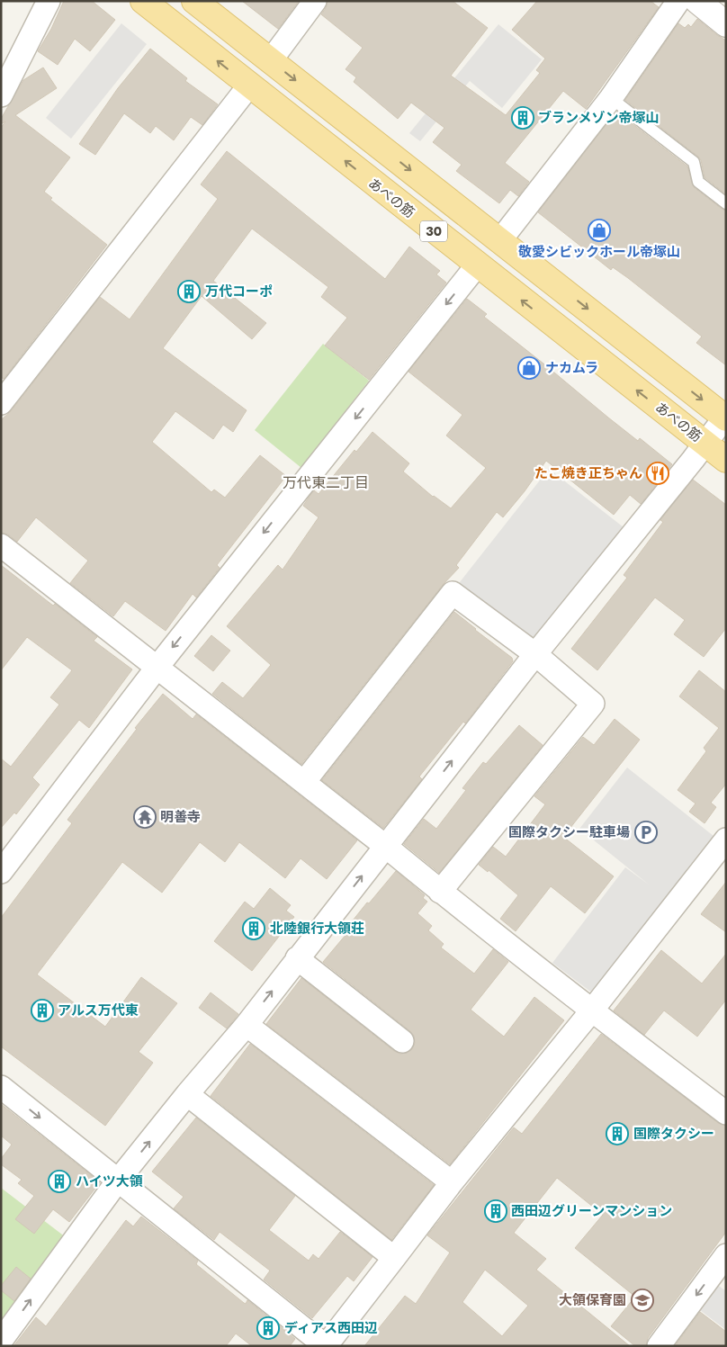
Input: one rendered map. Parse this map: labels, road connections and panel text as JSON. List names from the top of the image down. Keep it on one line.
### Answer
{"streets":{"main road":["あべの筋","30"]},"districts":["万代東二丁目"],"places":{"building":["ブランメゾン帝塚山","万代コーポ","北陸銀行大領荘","アルス万代東","国際タクシー","ハイツ大領","西田辺グリーンマンション","ディアス西田辺"],"shop":["敬愛シビックホール帝塚山","ナカムラ"],"restaurant":["たこ焼き正ちゃん"],"temple":["明善寺"],"parking":["国際タクシー駐車場"],"school or university":["大領保育園"]}}
